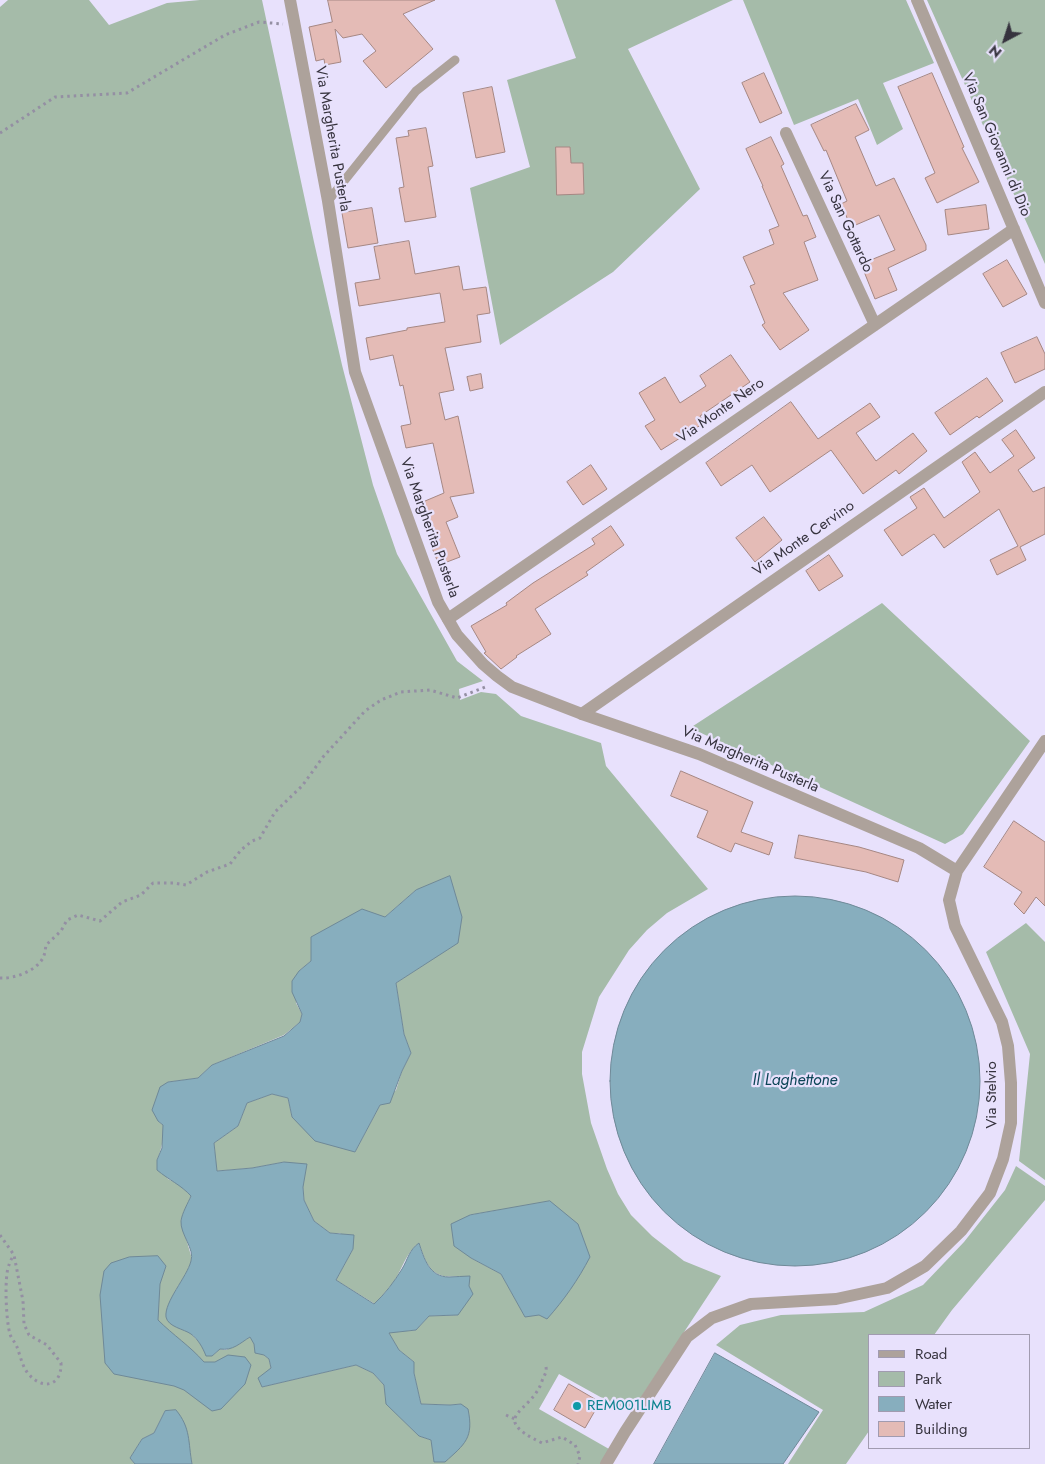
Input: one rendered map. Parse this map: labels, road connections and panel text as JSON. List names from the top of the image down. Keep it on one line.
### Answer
{"streets":{"street":["Via Margherita Pusterla","Via San Giovanni di Dio","Via San Gottardo","Via Monte Nero","Via Monte Cervino","Via Stelvio"]},"crossings":[["Via Margherita Pusterla","Via Monte Nero"],["Via Margherita Pusterla","Via Monte Cervino"],["Via Margherita Pusterla","Via Stelvio"],["Via San Giovanni di Dio","Via Monte Nero"],["Via San Gottardo","Via Monte Nero"]],"water":["Il Laghettone"],"places":["REM001LIMB"],"legend":["Road","Park","Water","Building"],"north":"bottom left"}
